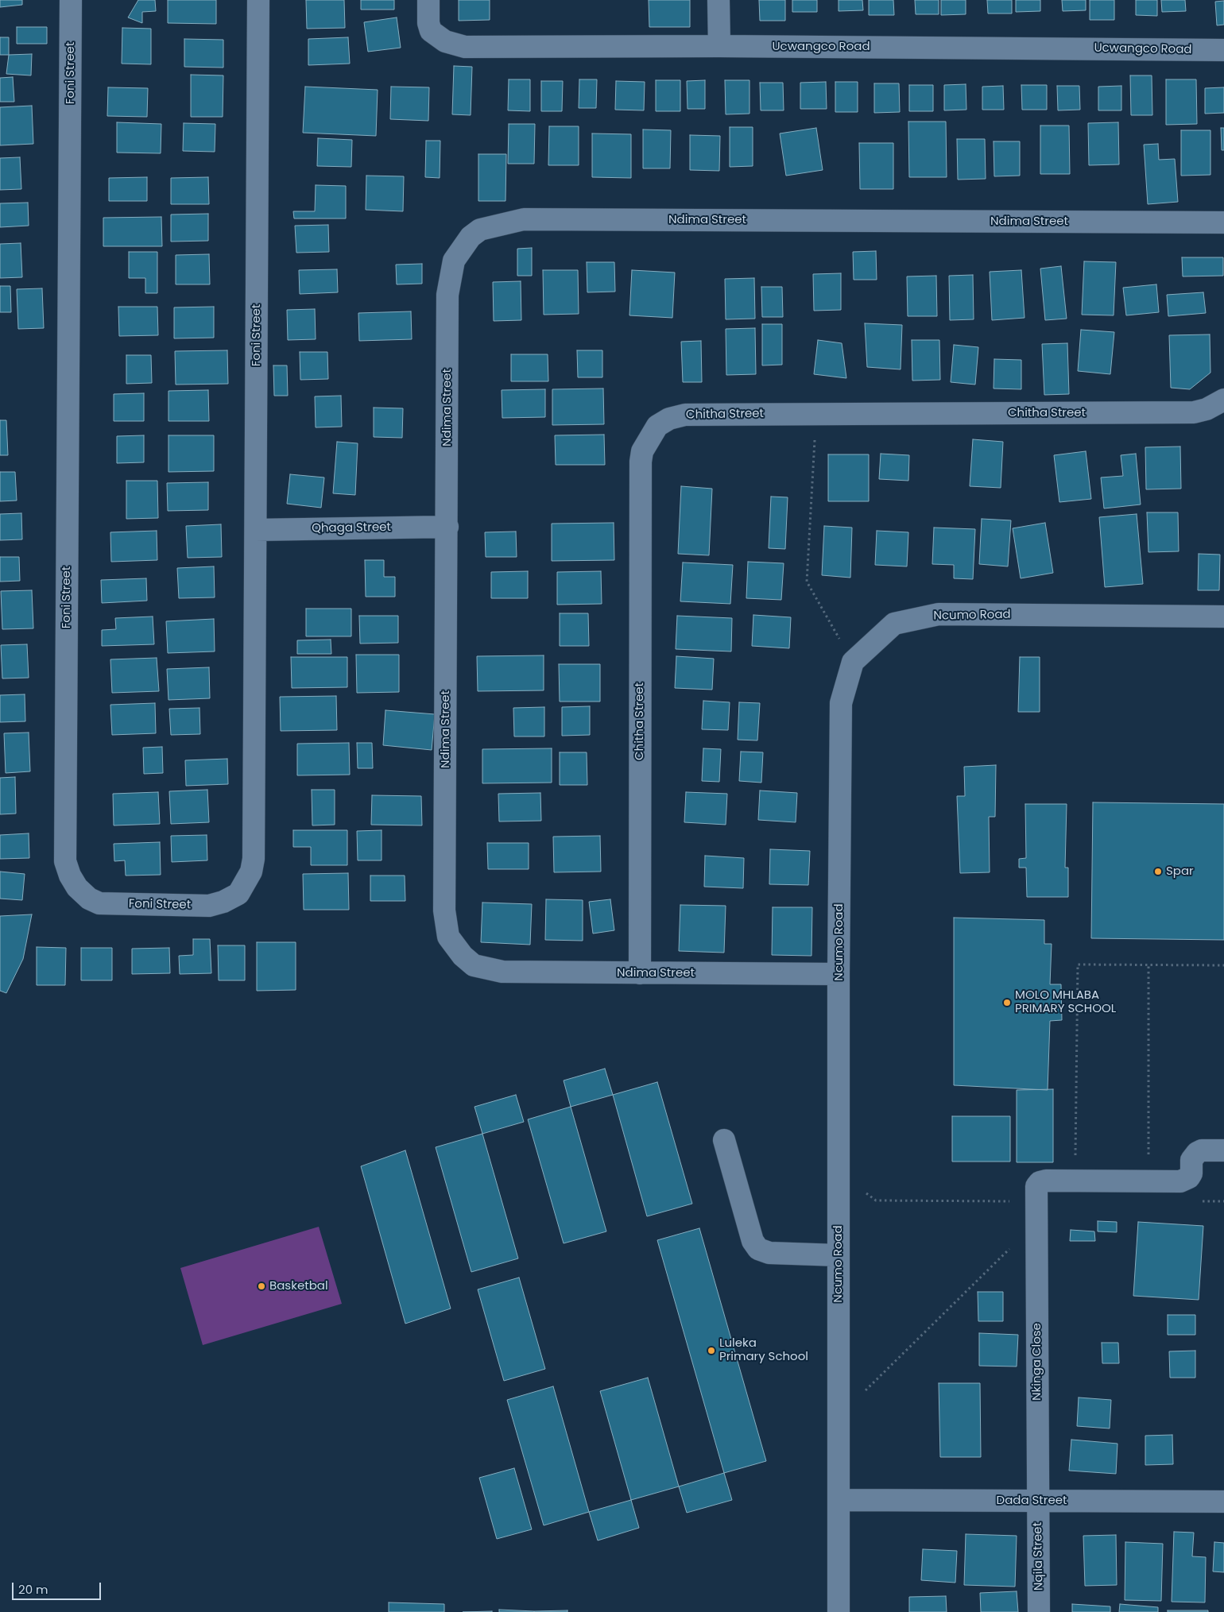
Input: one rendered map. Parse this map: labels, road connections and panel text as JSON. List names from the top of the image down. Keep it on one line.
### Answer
{"streets":{"street":["Ucwangco Road","Foni Street","Ndima Street","Chitha Street","Qhaga Street","Ncumo Road","Nkinga Close","Dada Street","Nqila Street"]},"crossings":[["Foni Street","Qhaga Street"],["Ndima Street","Chitha Street"],["Ndima Street","Qhaga Street"],["Ndima Street","Ncumo Road"],["Ncumo Road","Dada Street"],["Nkinga Close","Dada Street"],["Nkinga Close","Nqila Street"],["Dada Street","Nqila Street"]],"places":["Spar","MOLO MHLABA PRIMARY SCHOOL","Basketbal","Luleka Primary School"],"scale_bar":"20 m"}
